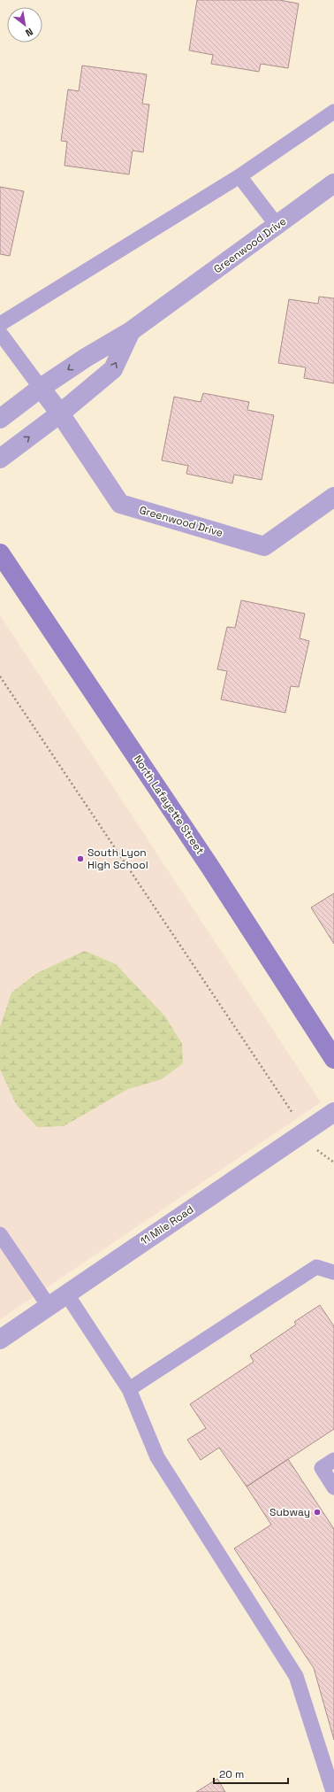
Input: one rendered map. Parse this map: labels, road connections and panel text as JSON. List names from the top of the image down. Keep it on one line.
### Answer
{"streets":{"main road":["North Lafayette Street"],"street":["Greenwood Drive","11 Mile Road"]},"places":["South Lyon High School","Subway"],"scale_bar":"20 m","north":"bottom right"}
